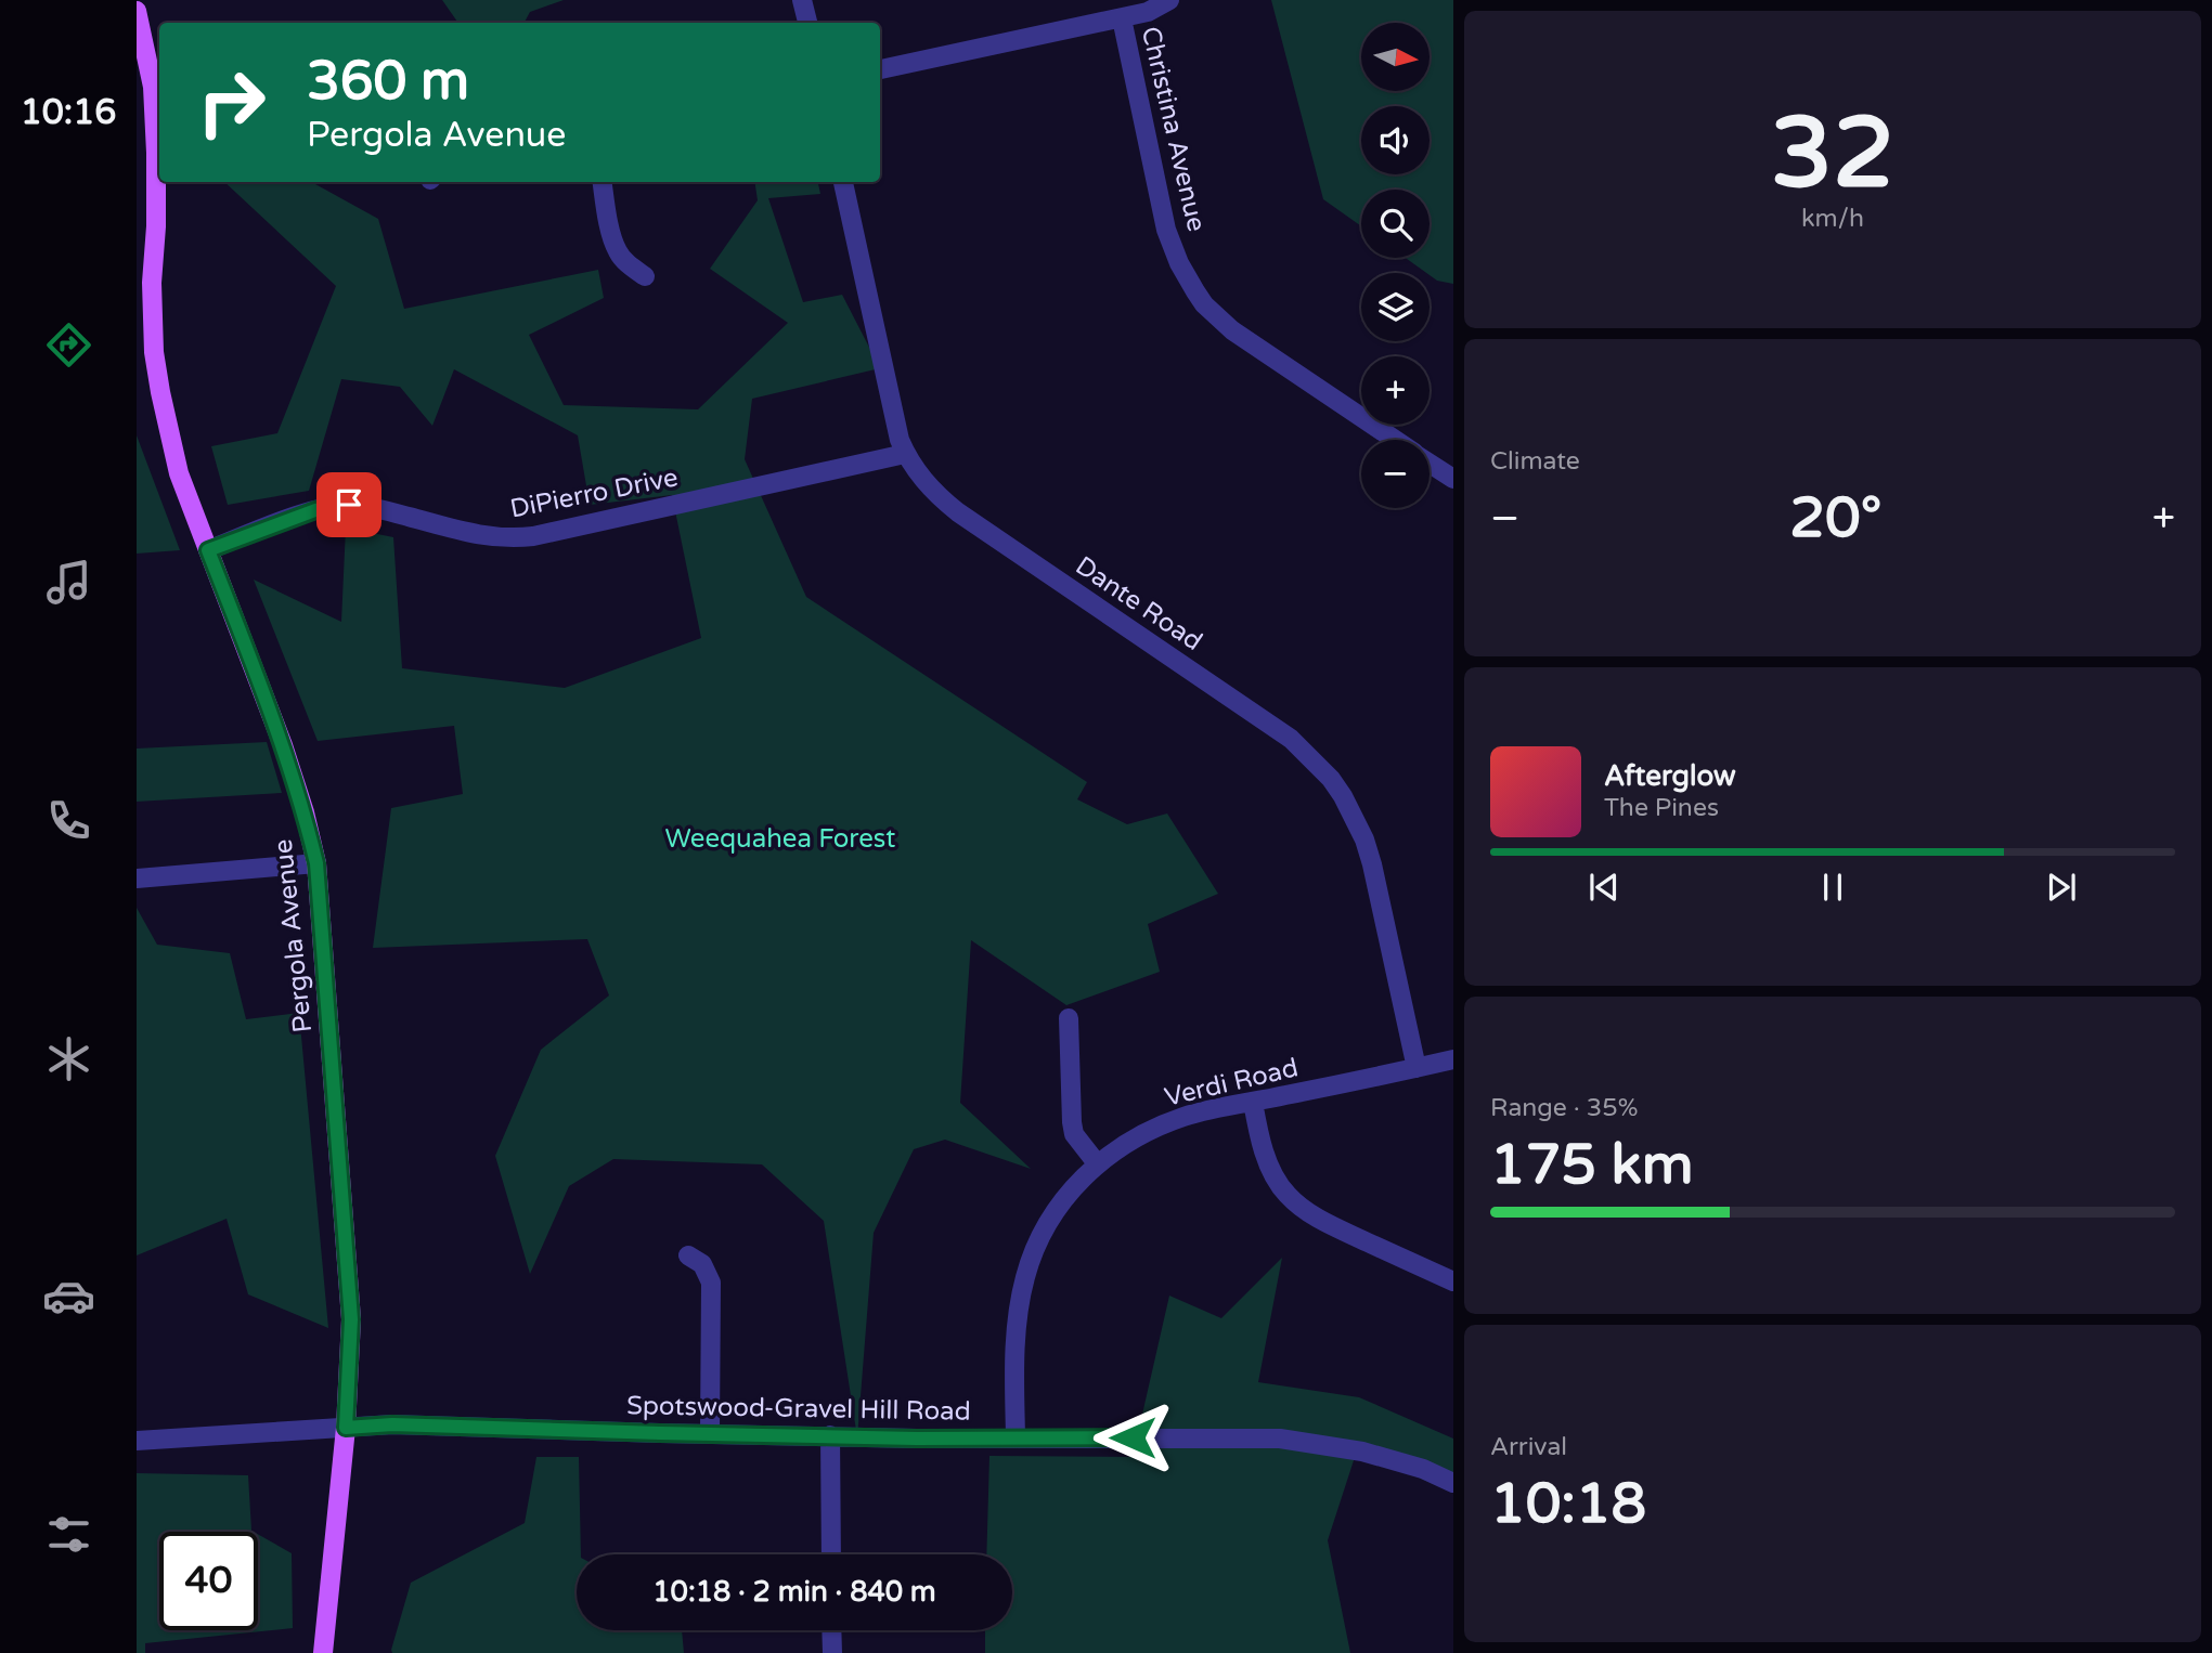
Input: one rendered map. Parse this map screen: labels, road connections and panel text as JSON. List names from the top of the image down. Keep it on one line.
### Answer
{"streets":{"main road":["Pergola Avenue"],"street":["Christina Avenue","DiPierro Drive","Dante Road","Verdi Road","Spotswood-Gravel Hill Road"]},"crossings":[["DiPierro Drive","Dante Road"],["DiPierro Drive","Pergola Avenue"],["Dante Road","Verdi Road"],["Pergola Avenue","Spotswood-Gravel Hill Road"],["Verdi Road","Spotswood-Gravel Hill Road"]],"parks":["Weequahea Forest"],"north":"right","page":{"tabs":"10:16","tile":[["32","km/h"],"Climate",["Range · 35%","175 km"],["Arrival","10:18"]],"map_buttons":["+","−"],"turn":["360 m","Pergola Avenue"],"heat":["−","20°","+"],"song":["Afterglow","The Pines"],"limit":"40","trip":"10:18 · 2 min · 840 m"}}
